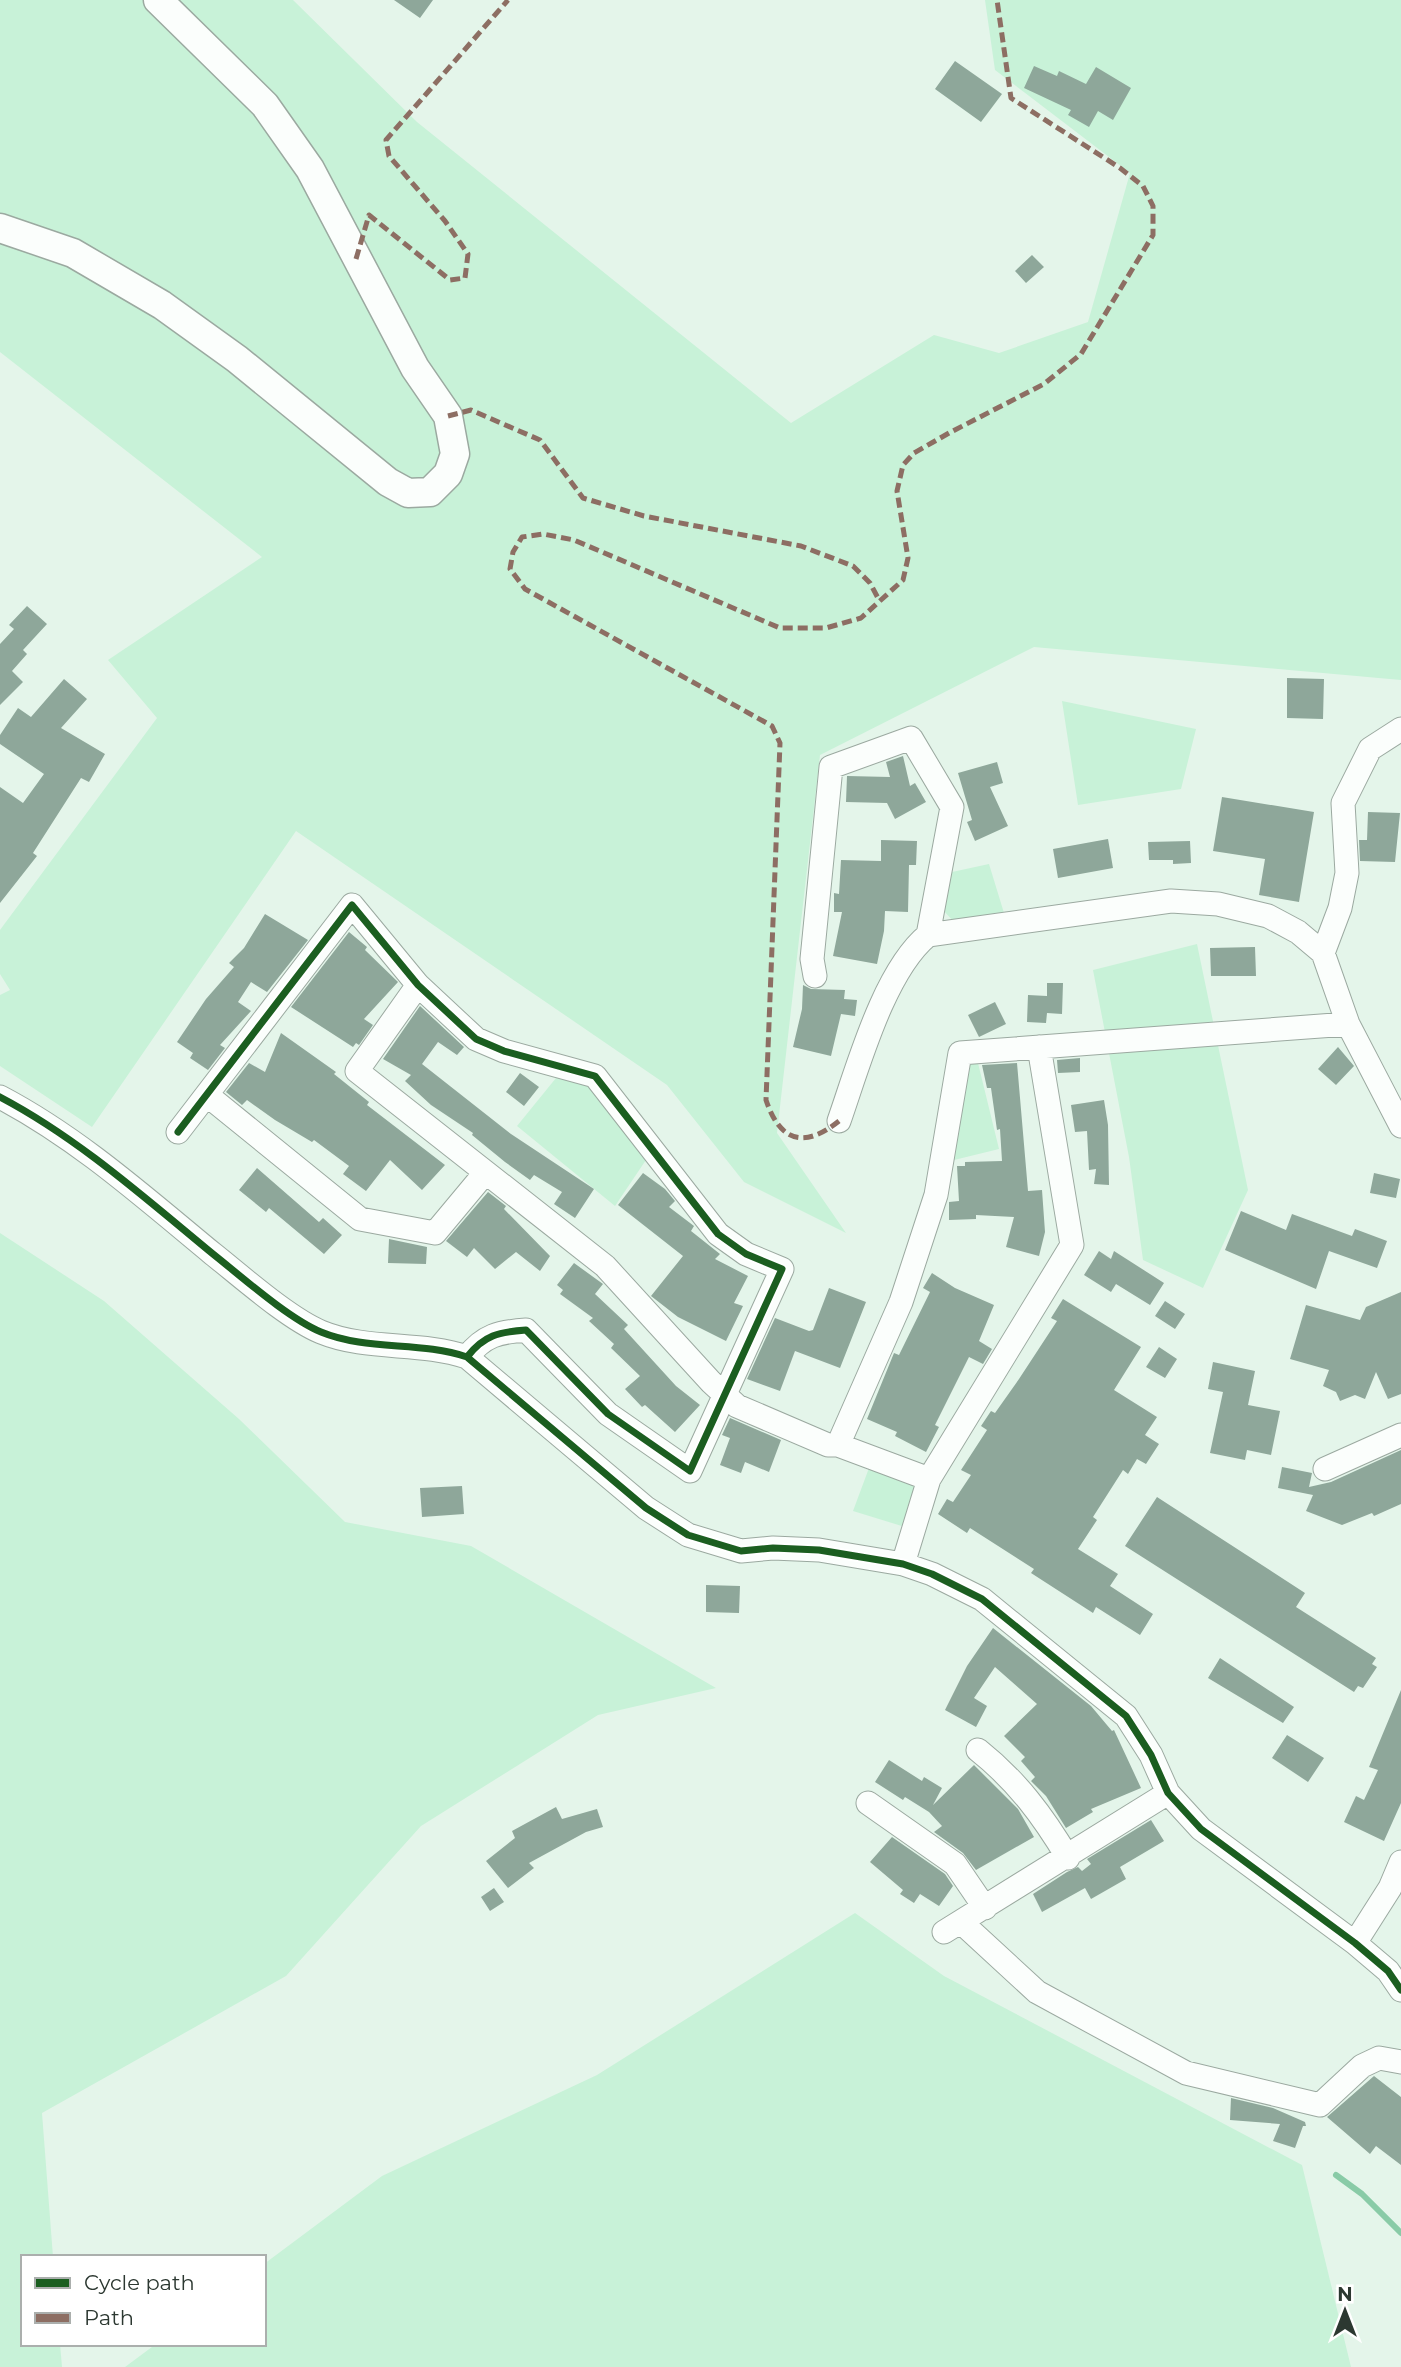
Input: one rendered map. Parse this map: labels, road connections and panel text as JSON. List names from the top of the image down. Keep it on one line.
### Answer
{"legend":["Cycle path","Path"],"north":"top"}
